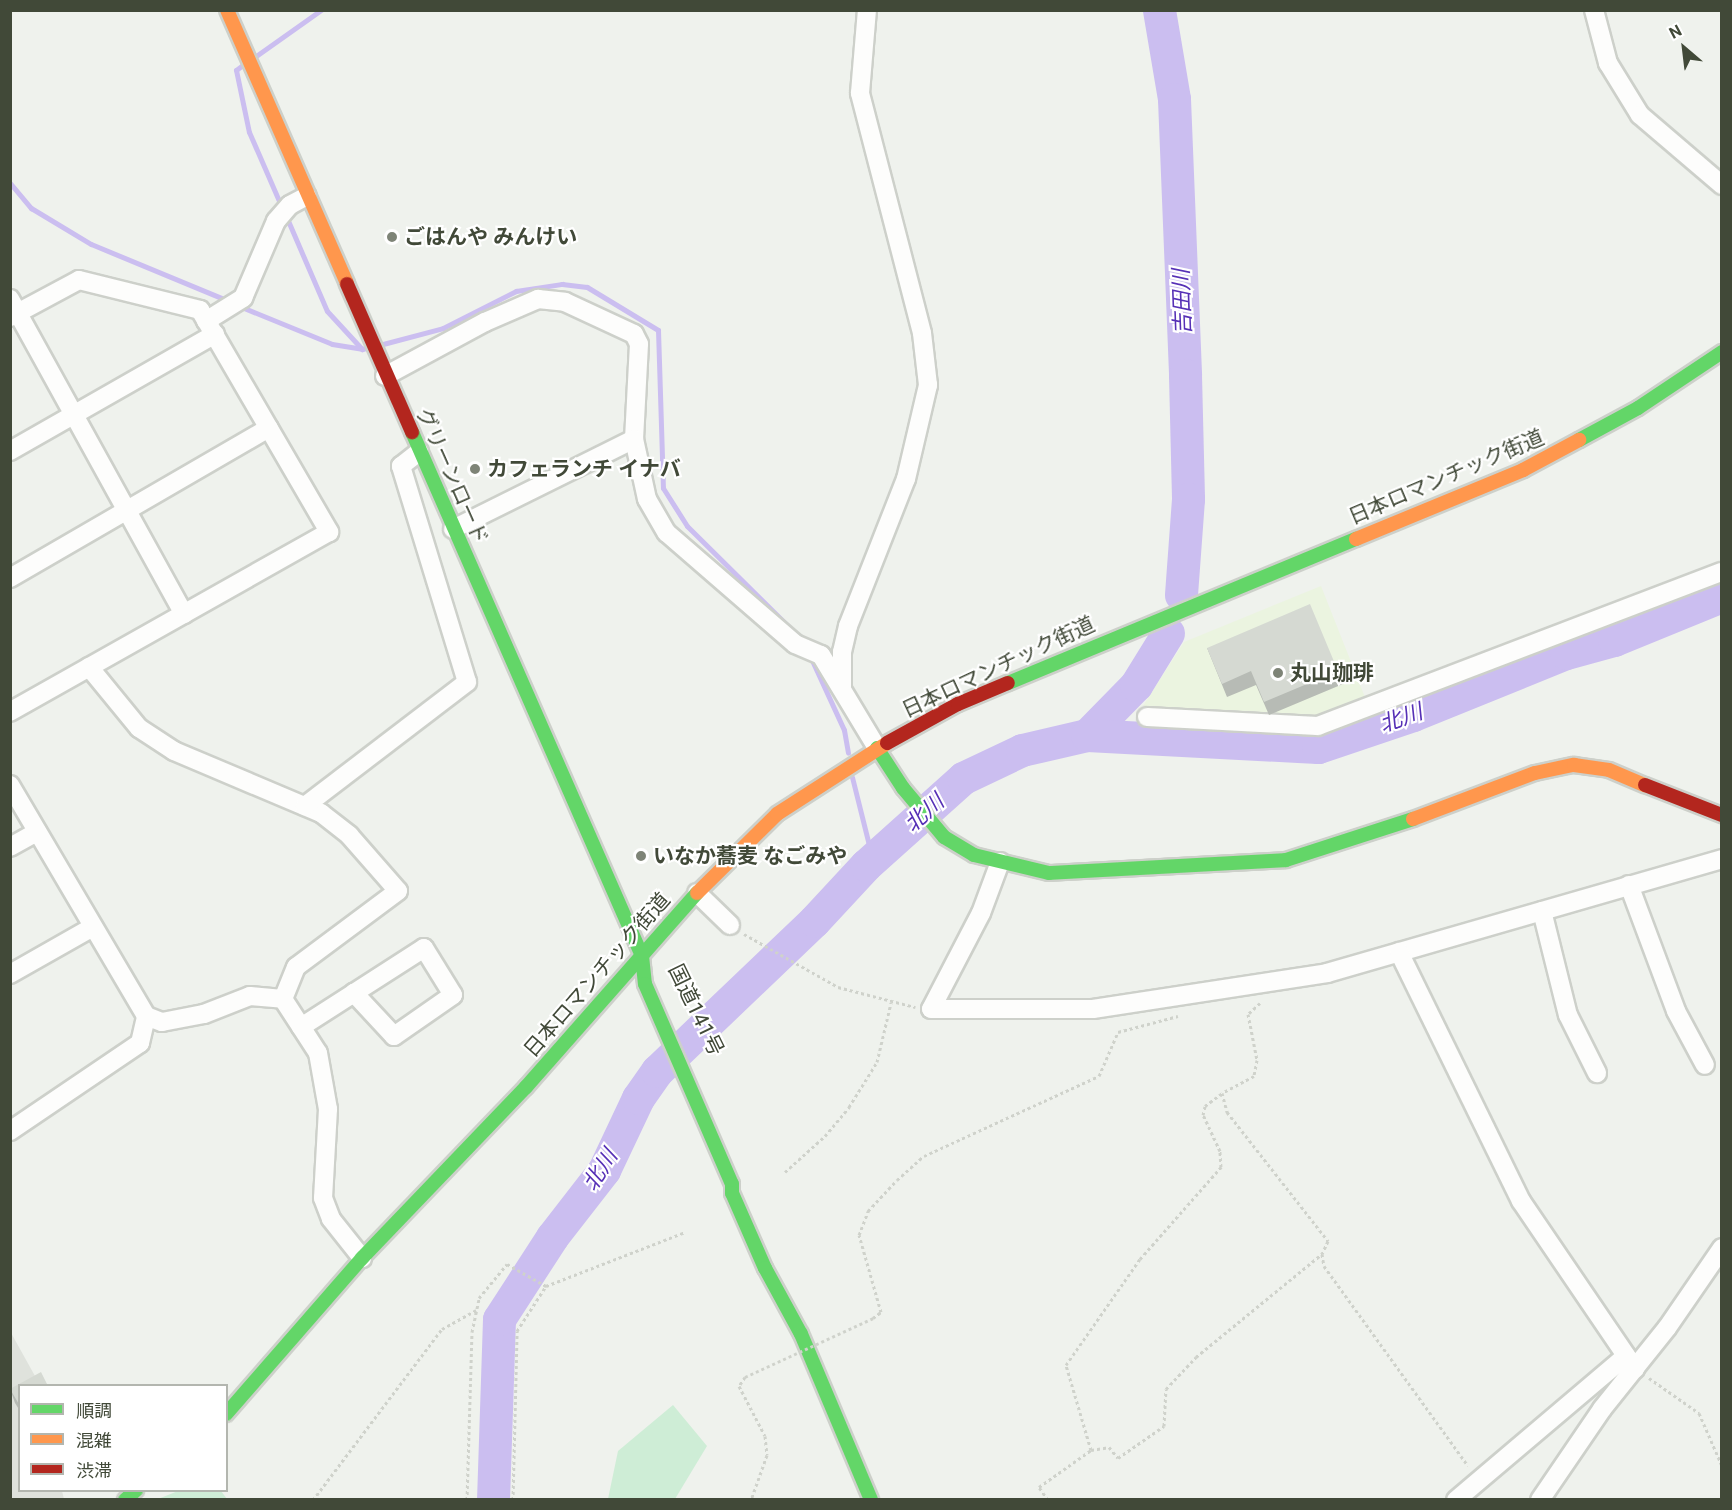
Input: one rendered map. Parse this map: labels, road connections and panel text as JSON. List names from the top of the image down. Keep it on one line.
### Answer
{"streets":{"main road":["グリーンロード","日本ロマンチック街道","国道141号"]},"crossings":[["グリーンロード","日本ロマンチック街道"],["グリーンロード","国道141号"],["日本ロマンチック街道","国道141号"]],"water":["吉田川","北川"],"places":["ごはんや みんけい","カフェランチ イナバ","丸山珈琲","いなか蕎麦 なごみや"],"legend":["順調","混雑","渋滞"],"north":"top left"}
